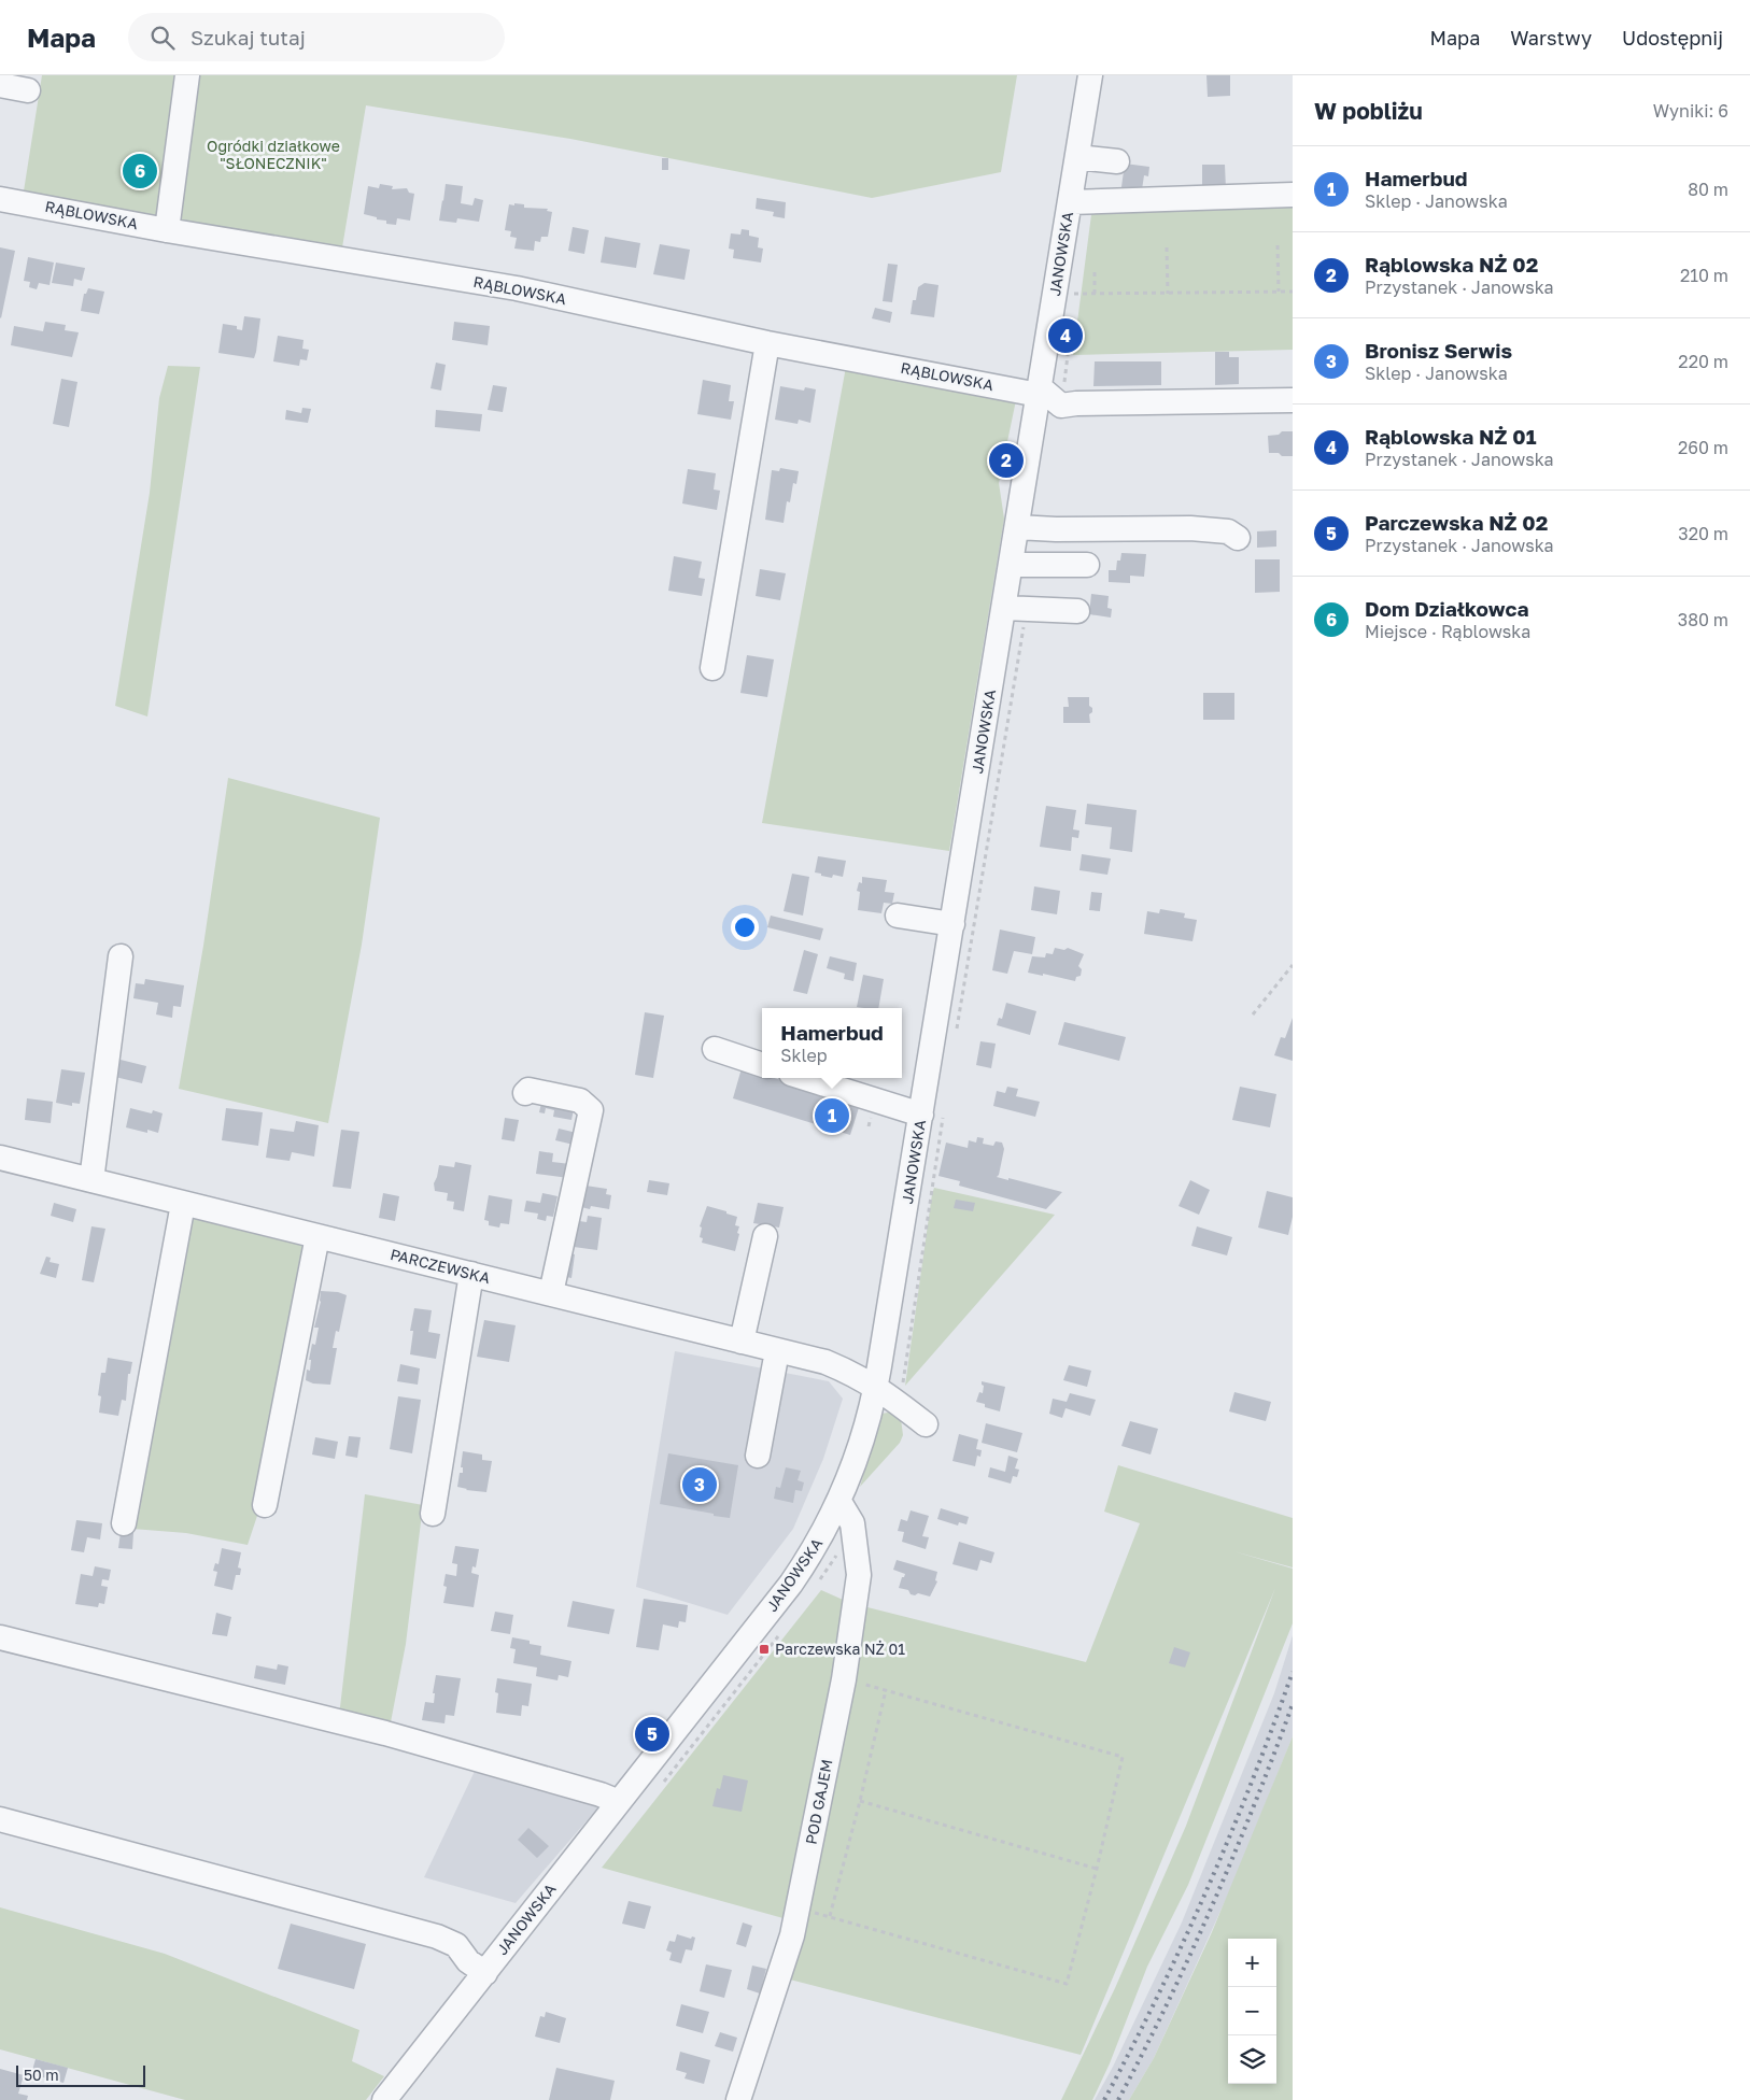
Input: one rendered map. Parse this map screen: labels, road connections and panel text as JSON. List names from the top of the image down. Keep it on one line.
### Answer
{"streets":{"street":["RĄBLOWSKA","JANOWSKA","PARCZEWSKA","POD GAJEM"]},"crossings":[["RĄBLOWSKA","JANOWSKA"],["JANOWSKA","PARCZEWSKA"],["JANOWSKA","POD GAJEM"]],"parks":["Ogródki działkowe \"SŁONECZNIK\""],"places":{"transit":["Parczewska NŻ 01"]},"scale_bar":"50 m","page":{"header":"Mapa","search":"Szukaj tutaj","nav":["Mapa","Warstwy","Udostępnij"],"heading":["W pobliżu","Wyniki: 6"],"list":[{"mark":"1","name":"Hamerbud","note":"Sklep · Janowska","value":"80 m"},{"mark":"2","name":"Rąblowska NŻ 02","note":"Przystanek · Janowska","value":"210 m"},{"mark":"3","name":"Bronisz Serwis","note":"Sklep · Janowska","value":"220 m"},{"mark":"4","name":"Rąblowska NŻ 01","note":"Przystanek · Janowska","value":"260 m"},{"mark":"5","name":"Parczewska NŻ 02","note":"Przystanek · Janowska","value":"320 m"},{"mark":"6","name":"Dom Działkowca","note":"Miejsce · Rąblowska","value":"380 m"}],"pins":["6","4","2","1","3","5"],"popup":["Hamerbud","Sklep"],"map_buttons":["+","−"],"scale":"50 m"}}
